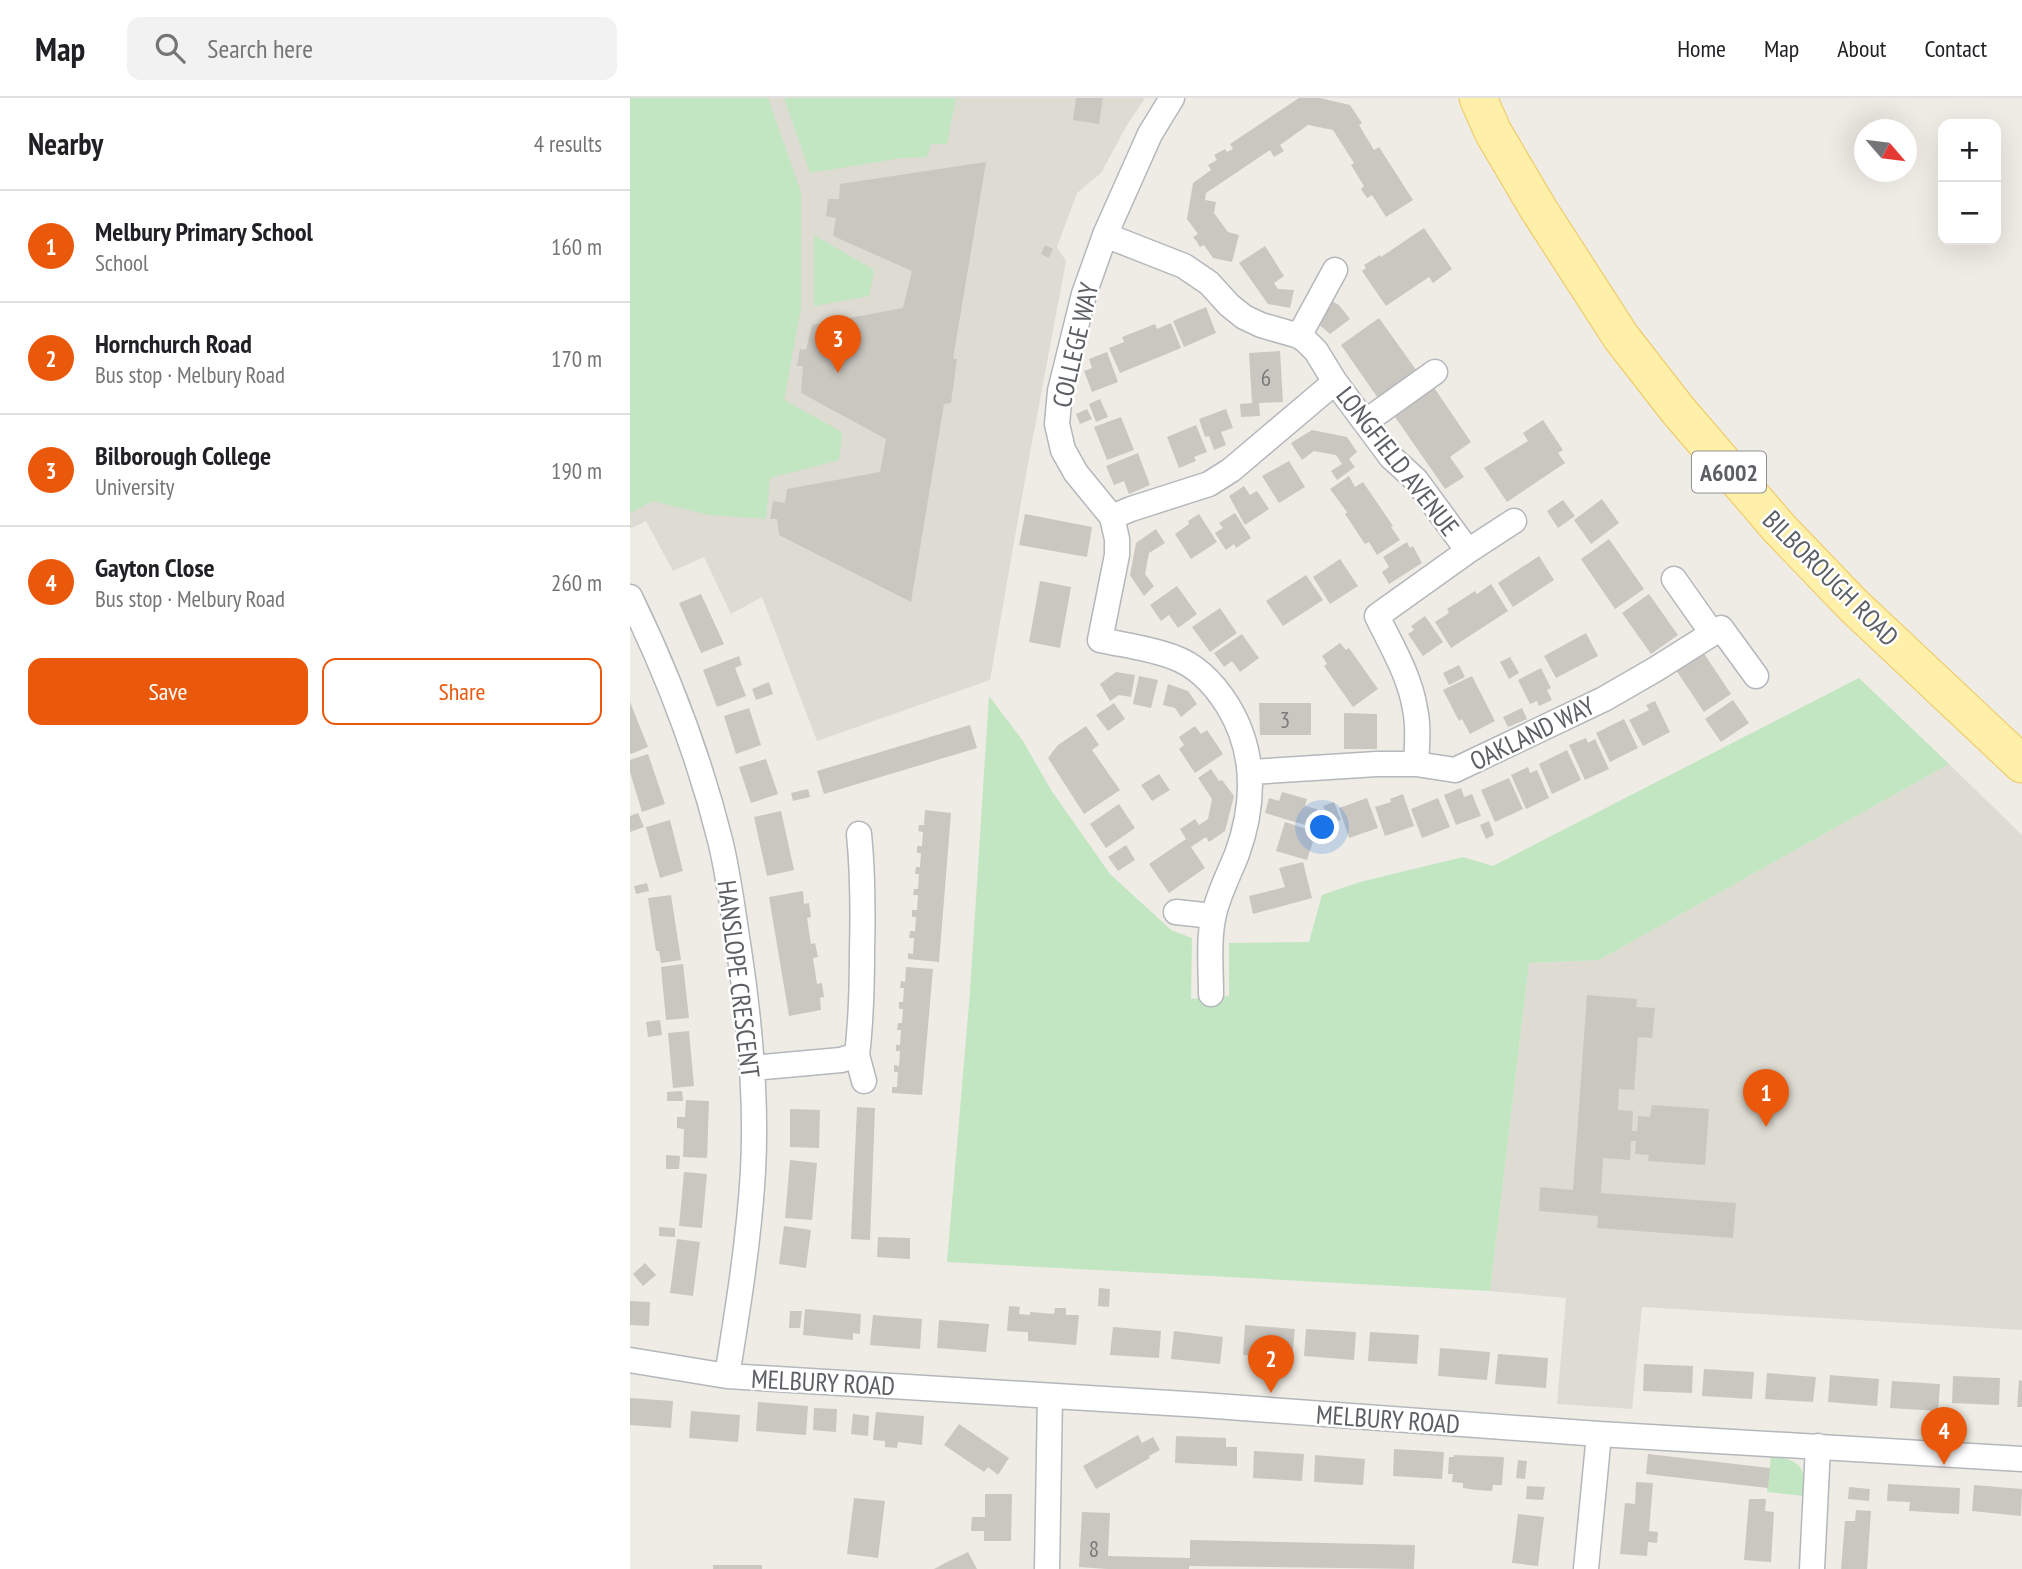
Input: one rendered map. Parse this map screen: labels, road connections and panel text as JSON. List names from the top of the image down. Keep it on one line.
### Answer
{"streets":{"main road":["A6002","BILBOROUGH ROAD"],"street":["COLLEGE WAY","LONGFIELD AVENUE","OAKLAND WAY","HANSLOPE CRESCENT","MELBURY ROAD"]},"crossings":[["LONGFIELD AVENUE","OAKLAND WAY"],["HANSLOPE CRESCENT","MELBURY ROAD"]],"house_numbers":["6","3","8"],"north":"bottom right","page":{"header":"Map","search":"Search here","nav":["Home","Map","About","Contact"],"heading":["Nearby","4 results"],"map_buttons":["+","−"],"list":[{"mark":"1","name":"Melbury Primary School","note":"School","value":"160 m"},{"mark":"2","name":"Hornchurch Road","note":"Bus stop · Melbury Road","value":"170 m"},{"mark":"3","name":"Bilborough College","note":"University","value":"190 m"},{"mark":"4","name":"Gayton Close","note":"Bus stop · Melbury Road","value":"260 m"}],"pins":["3","1","2","4"],"buttons":["Save","Share"]}}
